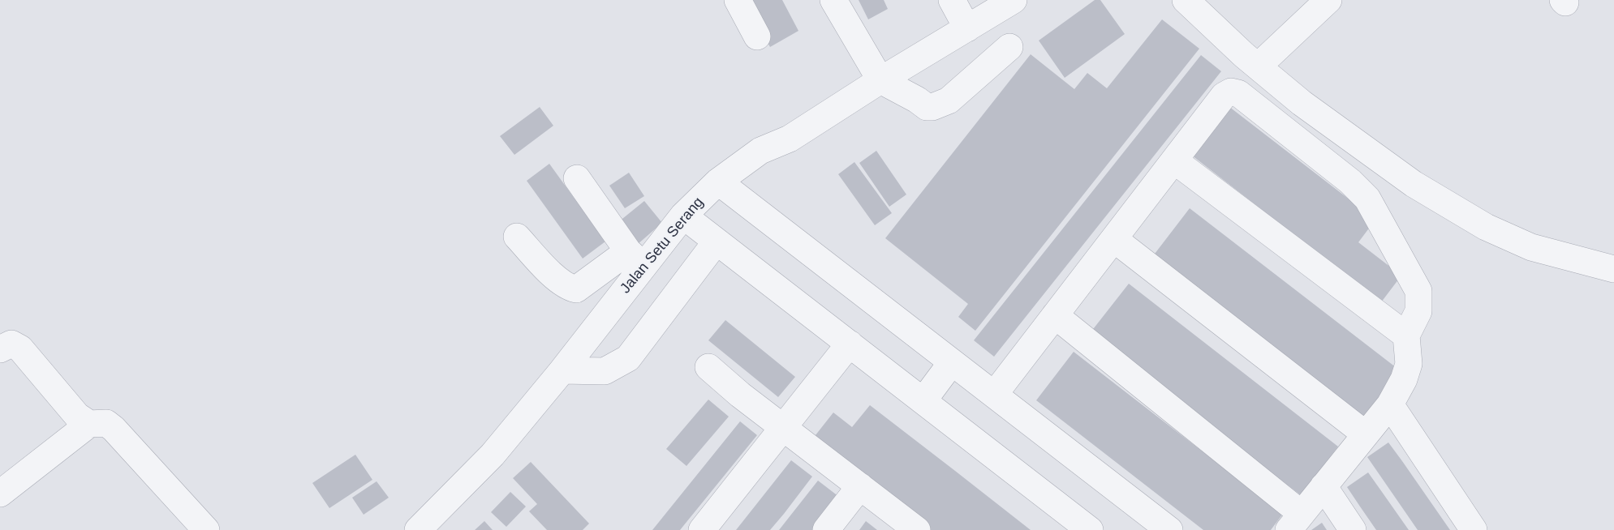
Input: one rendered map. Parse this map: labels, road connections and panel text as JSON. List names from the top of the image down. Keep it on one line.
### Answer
{"streets":{"street":["Jalan Setu Serang"]}}
